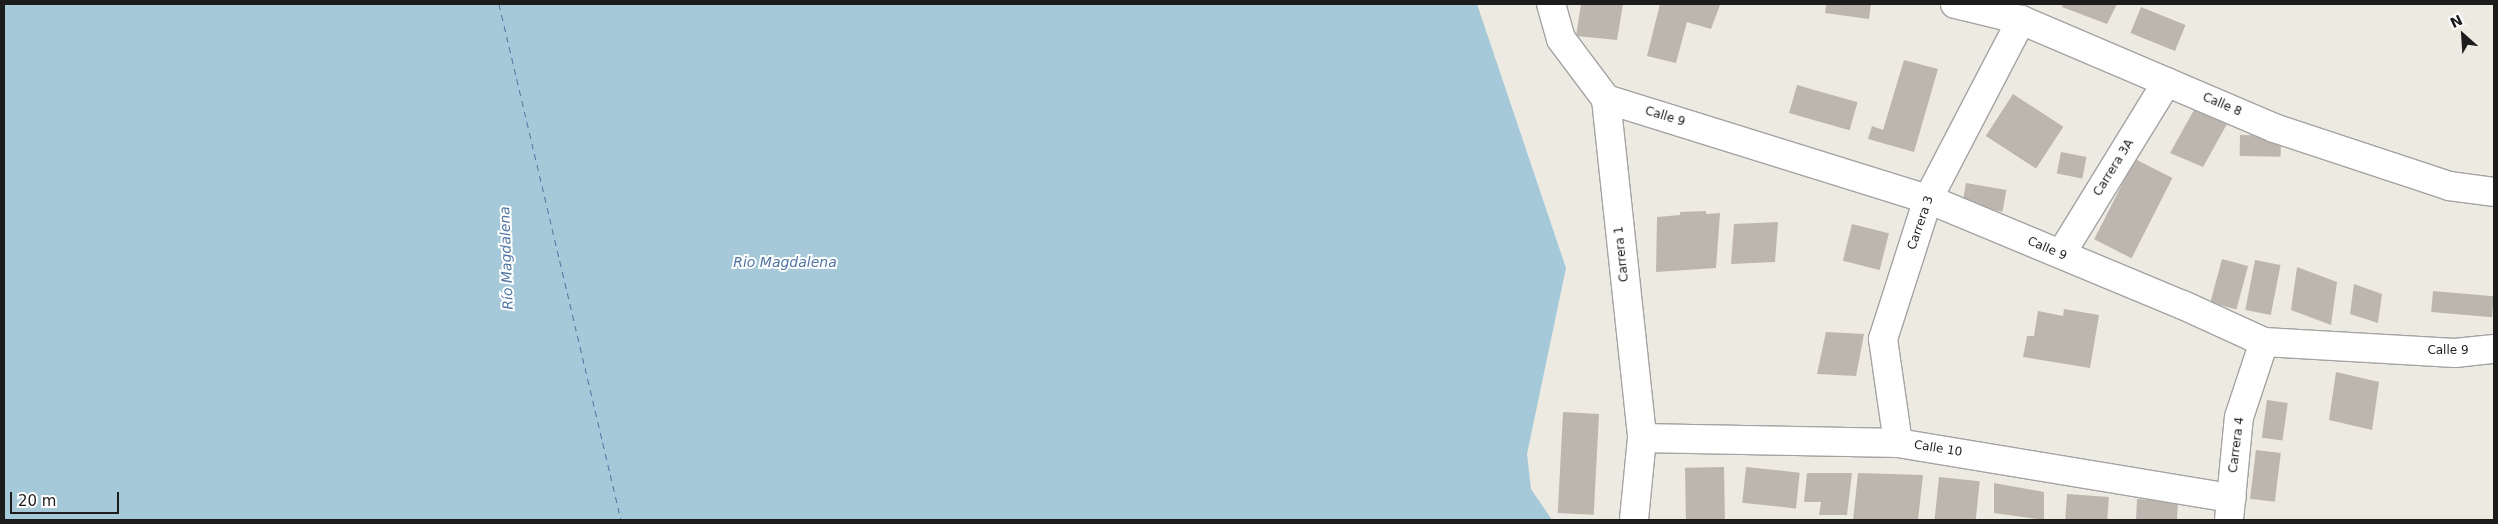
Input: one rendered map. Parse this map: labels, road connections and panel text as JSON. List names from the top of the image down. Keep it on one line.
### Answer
{"streets":{"street":["Calle 8","Calle 9","Carrera 3A","Carrera 3","Carrera 1","Carrera 4","Calle 10"]},"crossings":[["Calle 8","Carrera 3A"],["Calle 8","Carrera 3"],["Calle 9","Carrera 3A"],["Calle 9","Carrera 3"],["Calle 9","Carrera 1"],["Calle 9","Carrera 4"],["Carrera 3","Calle 10"],["Carrera 1","Calle 10"],["Carrera 4","Calle 10"]],"water":["Río Magdalena","Rio Magdalena"],"scale_bar":"20 m","north":"top left"}
